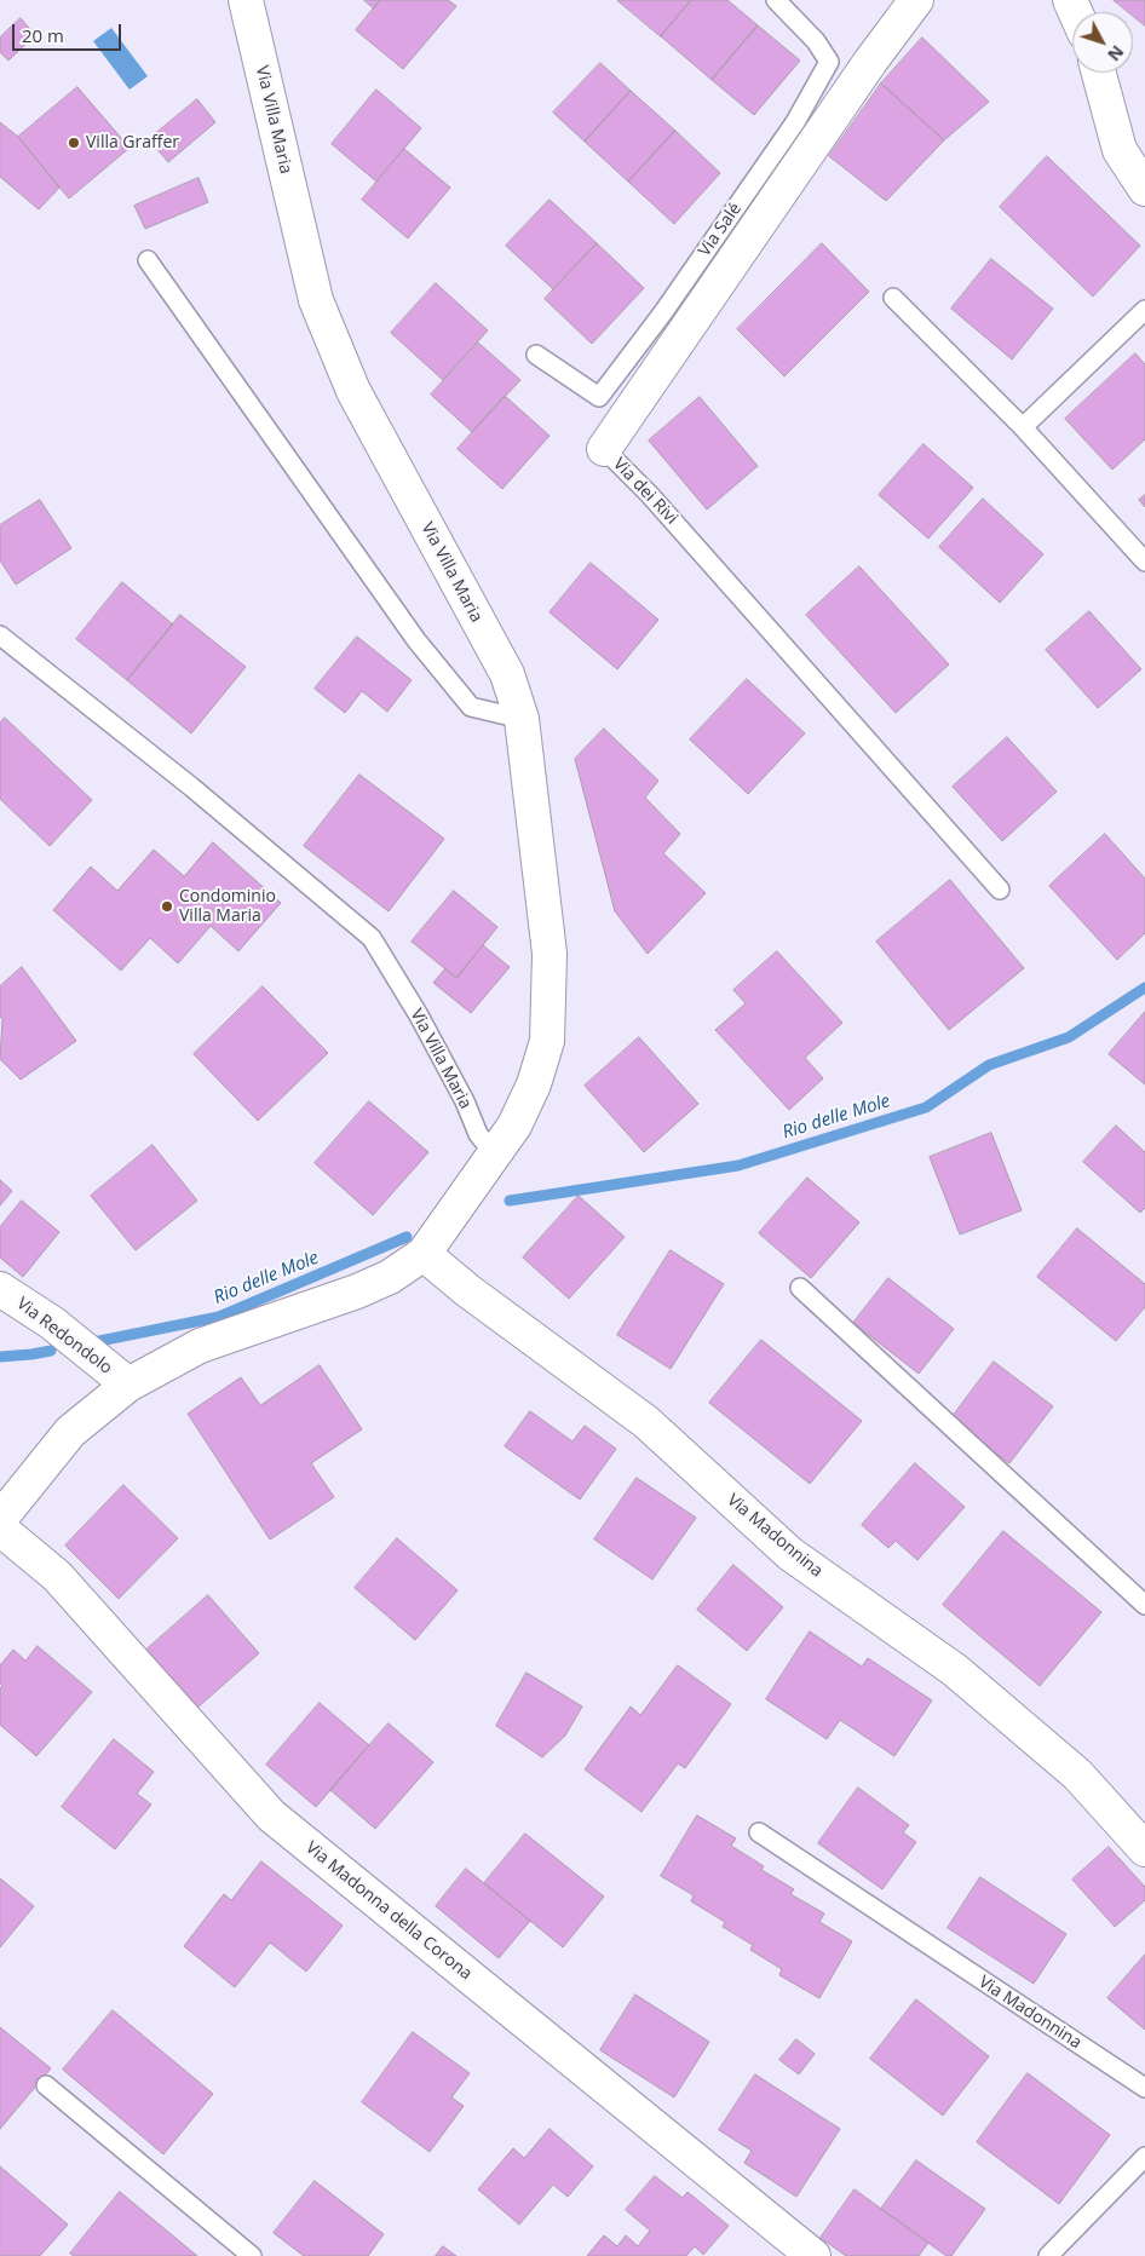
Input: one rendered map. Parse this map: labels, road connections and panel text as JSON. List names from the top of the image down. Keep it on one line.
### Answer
{"streets":{"street":["Via Villa Maria","Via dei Rivi","Via Redondolo","Via Madonnina","Via Madonna della Corona"],"lane":["Via Salé"]},"crossings":[["Via Villa Maria","Via Redondolo"],["Via Villa Maria","Via Madonnina"]],"water":["Rio delle Mole"],"places":["Villa Graffer","Condominio Villa Maria"],"scale_bar":"20 m","north":"bottom right"}
